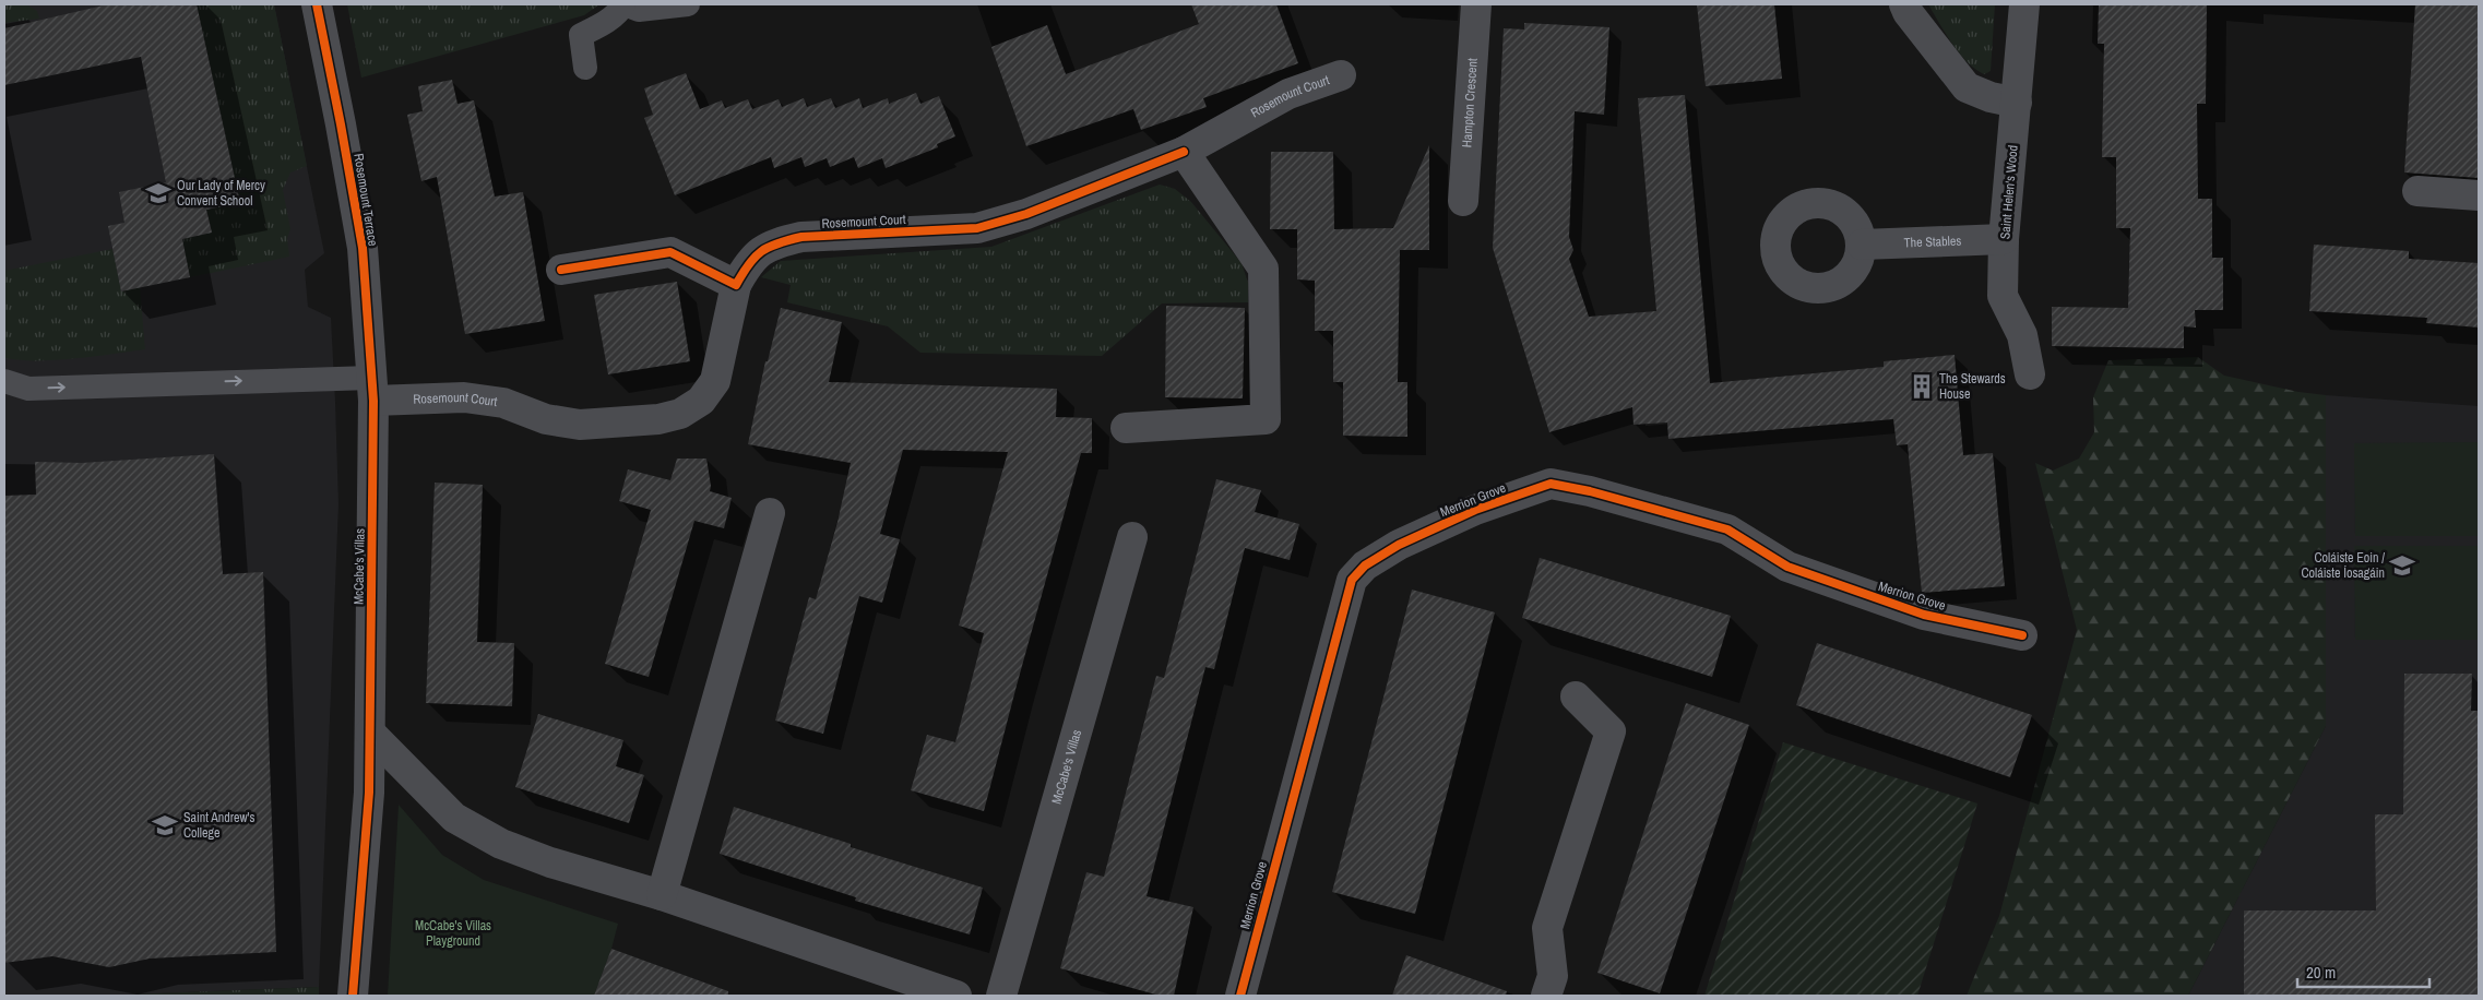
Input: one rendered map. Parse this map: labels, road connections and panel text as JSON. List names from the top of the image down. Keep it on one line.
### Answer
{"streets":{"street":["Rosemount Court","Hampton Crescent","Saint Helen's Wood","Rosemount Terrace","The Stables","Merrion Grove","McCabe's Villas"]},"crossings":[["Rosemount Court","Rosemount Terrace"],["Rosemount Court","McCabe's Villas"],["Saint Helen's Wood","The Stables"],["Rosemount Terrace","McCabe's Villas"]],"parks":["McCabe's Villas Playground"],"places":{"school or university":["Our Lady of Mercy Convent School","Coláiste Eoin / Coláiste Íosagáin","Saint Andrew's College"],"building":["The Stewards House"]},"scale_bar":"20 m"}
